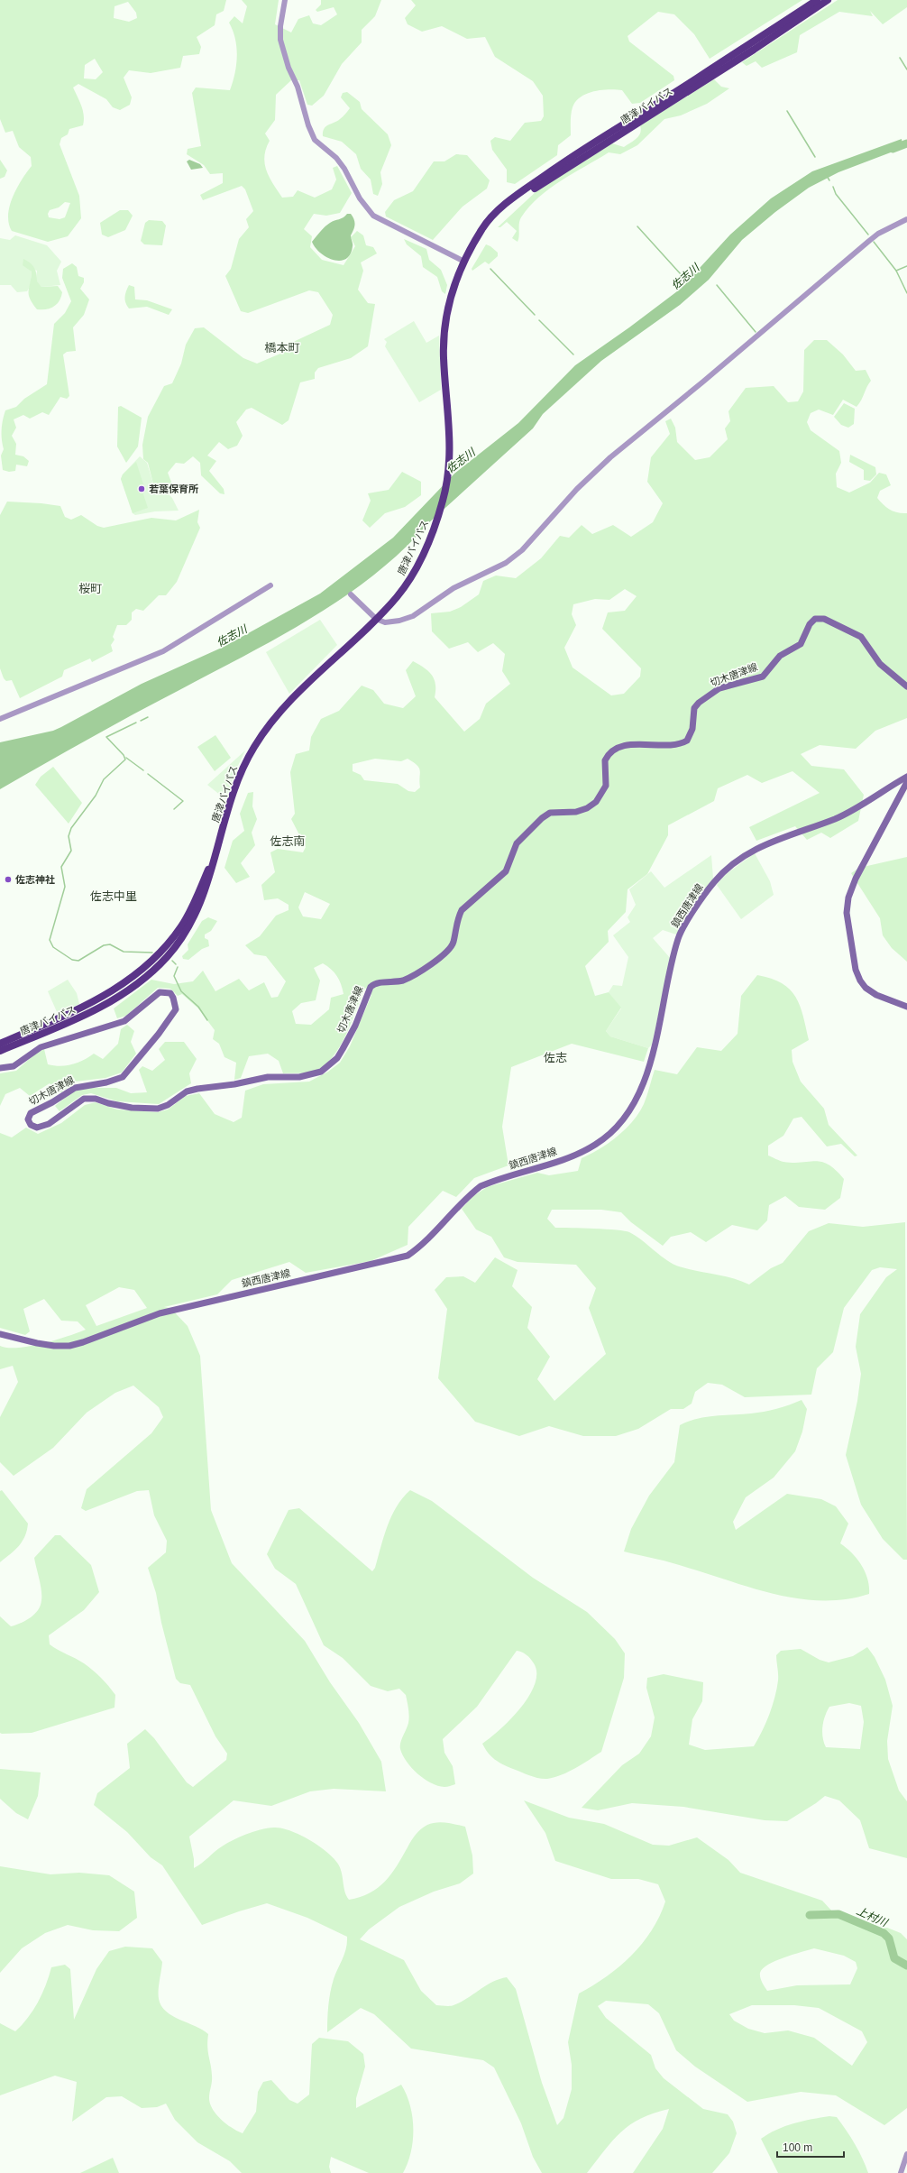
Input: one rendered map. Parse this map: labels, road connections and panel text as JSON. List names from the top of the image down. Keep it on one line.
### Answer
{"streets":{"highway":["唐津バイパス"],"main road":["切木唐津線","鎮西唐津線"]},"districts":["橋本町","桜町","佐志南","佐志中里","佐志"],"water":["佐志川","上村川"],"places":["若葉保育所","佐志神社"],"scale_bar":"100 m"}
